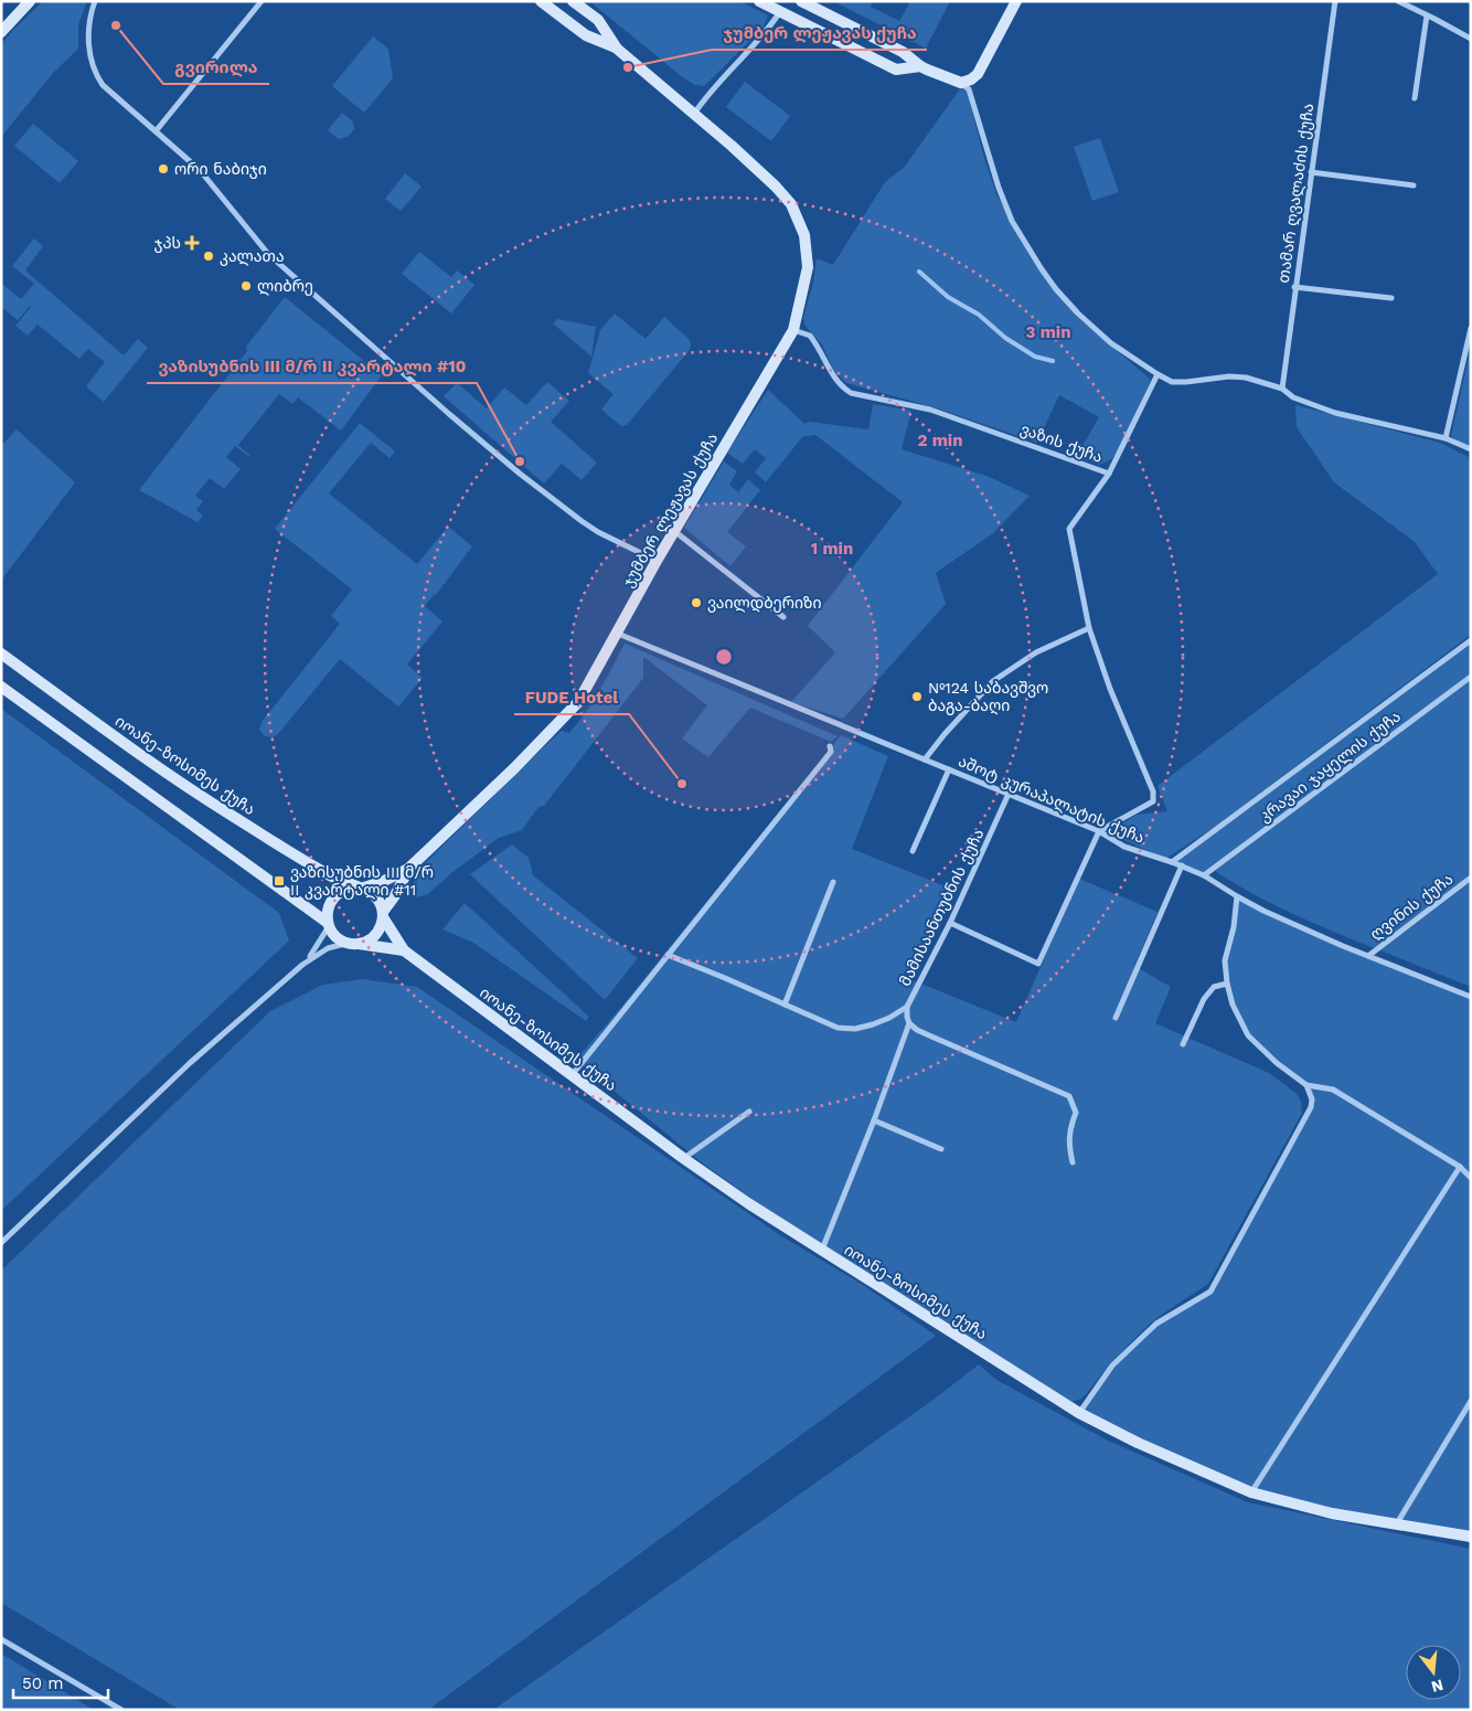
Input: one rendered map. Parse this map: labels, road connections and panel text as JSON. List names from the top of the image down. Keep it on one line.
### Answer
{"streets":{"street":["თამარ ღვალაძის ქუჩა","ვაზის ქუჩა","ჯუმბერ ლეჟავას ქუჩა","იოანე-ზოსიმეს ქუჩა","კრავაი ჯაყელის ქუჩა","აშოტ კურაპალატის ქუჩა","ღვინის ქუჩა","მამისაანთუბნის ქუჩა"]},"crossings":[["ვაზის ქუჩა","ჯუმბერ ლეჟავას ქუჩა"],["ვაზის ქუჩა","აშოტ კურაპალატის ქუჩა"],["ჯუმბერ ლეჟავას ქუჩა","იოანე-ზოსიმეს ქუჩა"],["ჯუმბერ ლეჟავას ქუჩა","აშოტ კურაპალატის ქუჩა"],["კრავაი ჯაყელის ქუჩა","აშოტ კურაპალატის ქუჩა"],["აშოტ კურაპალატის ქუჩა","ღვინის ქუჩა"],["აშოტ კურაპალატის ქუჩა","მამისაანთუბნის ქუჩა"]],"places":{"other":["გვირილა","ჯუმბერ ლეჟავას ქუჩა","ორი ნაბიჯი","კალათა","ლიბრე","ვაზისუბნის III მ/რ II კვარტალი #10","ვაილდბერიზი","№124 საბავშვო ბაგა-ბაღი","FUDE Hotel"],"health":["ჯპს"],"transit":["ვაზისუბნის III მ/რ II კვარტალი #11"]},"scale_bar":"50 m","north":"bottom","rings":["3 min","2 min","1 min"]}
